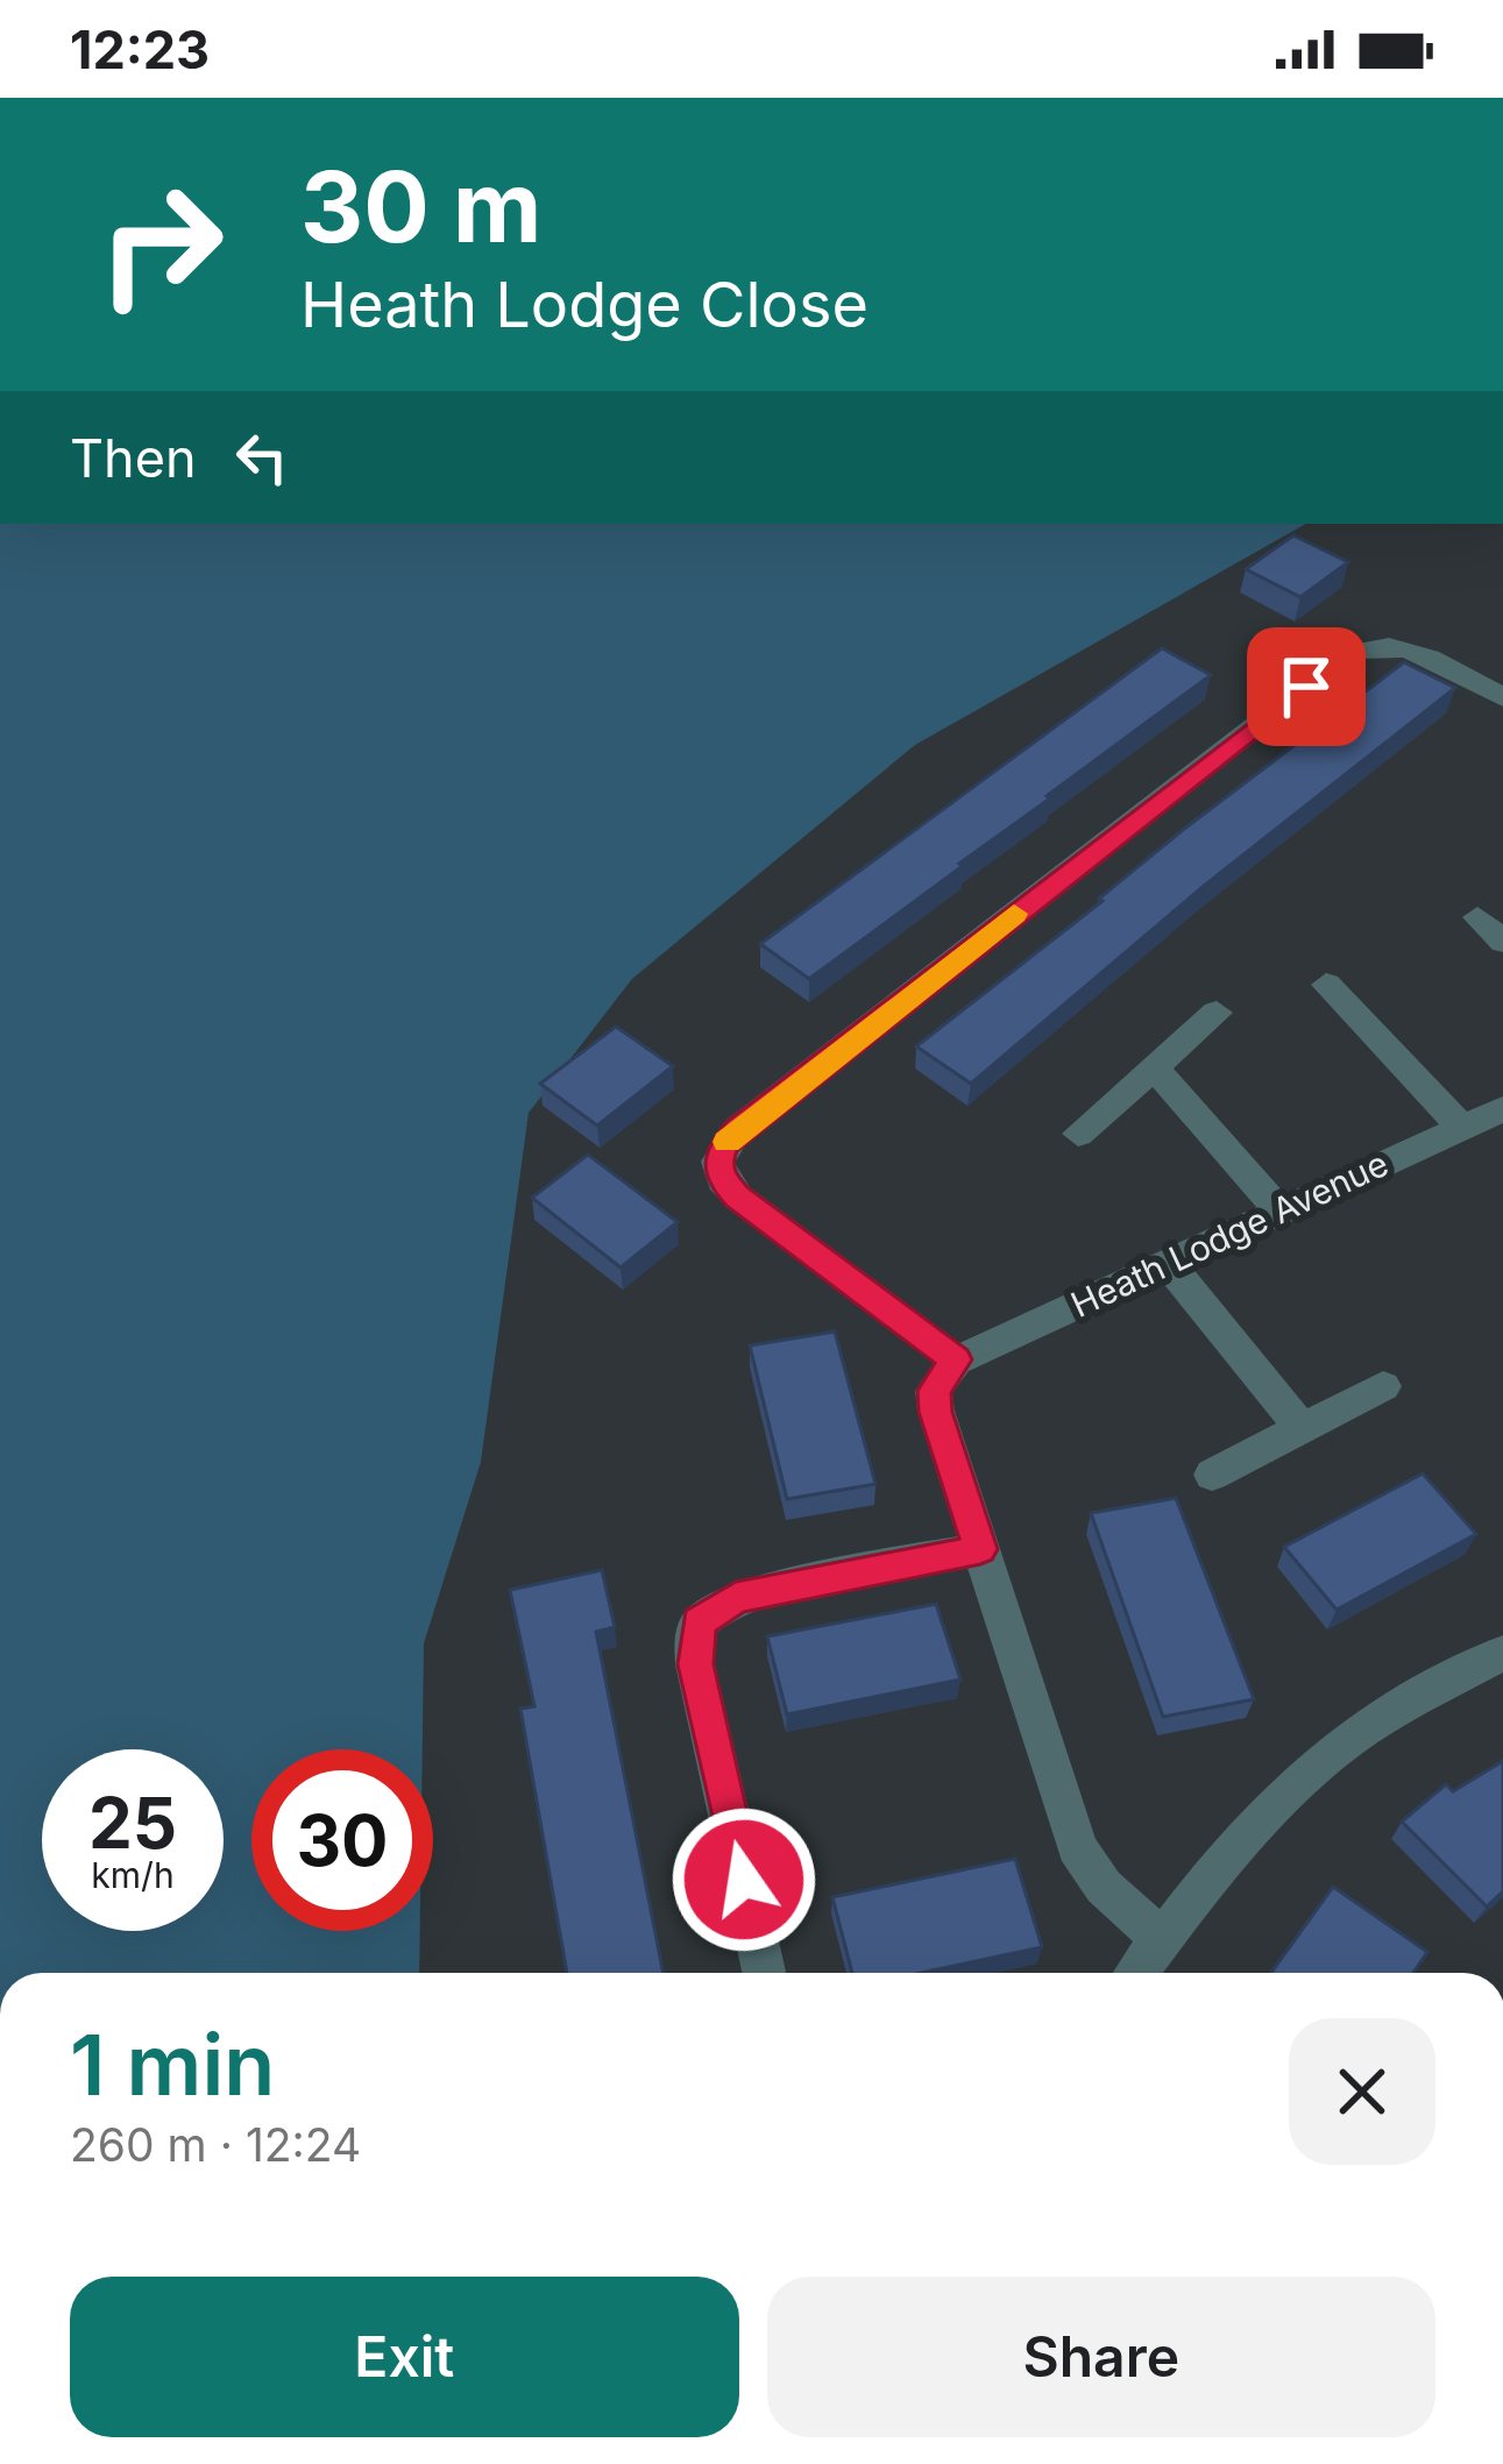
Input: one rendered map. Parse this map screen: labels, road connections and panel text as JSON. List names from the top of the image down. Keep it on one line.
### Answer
{"streets":{"street":["Heath Lodge Avenue"]},"page":{"status":"12:23","turn":["30 m","Heath Lodge Close"],"then":"Then","speed":"25 km/h","limit":"30","heading":["1 min","260 m · 12:24"],"buttons":["Exit","Share"]}}
